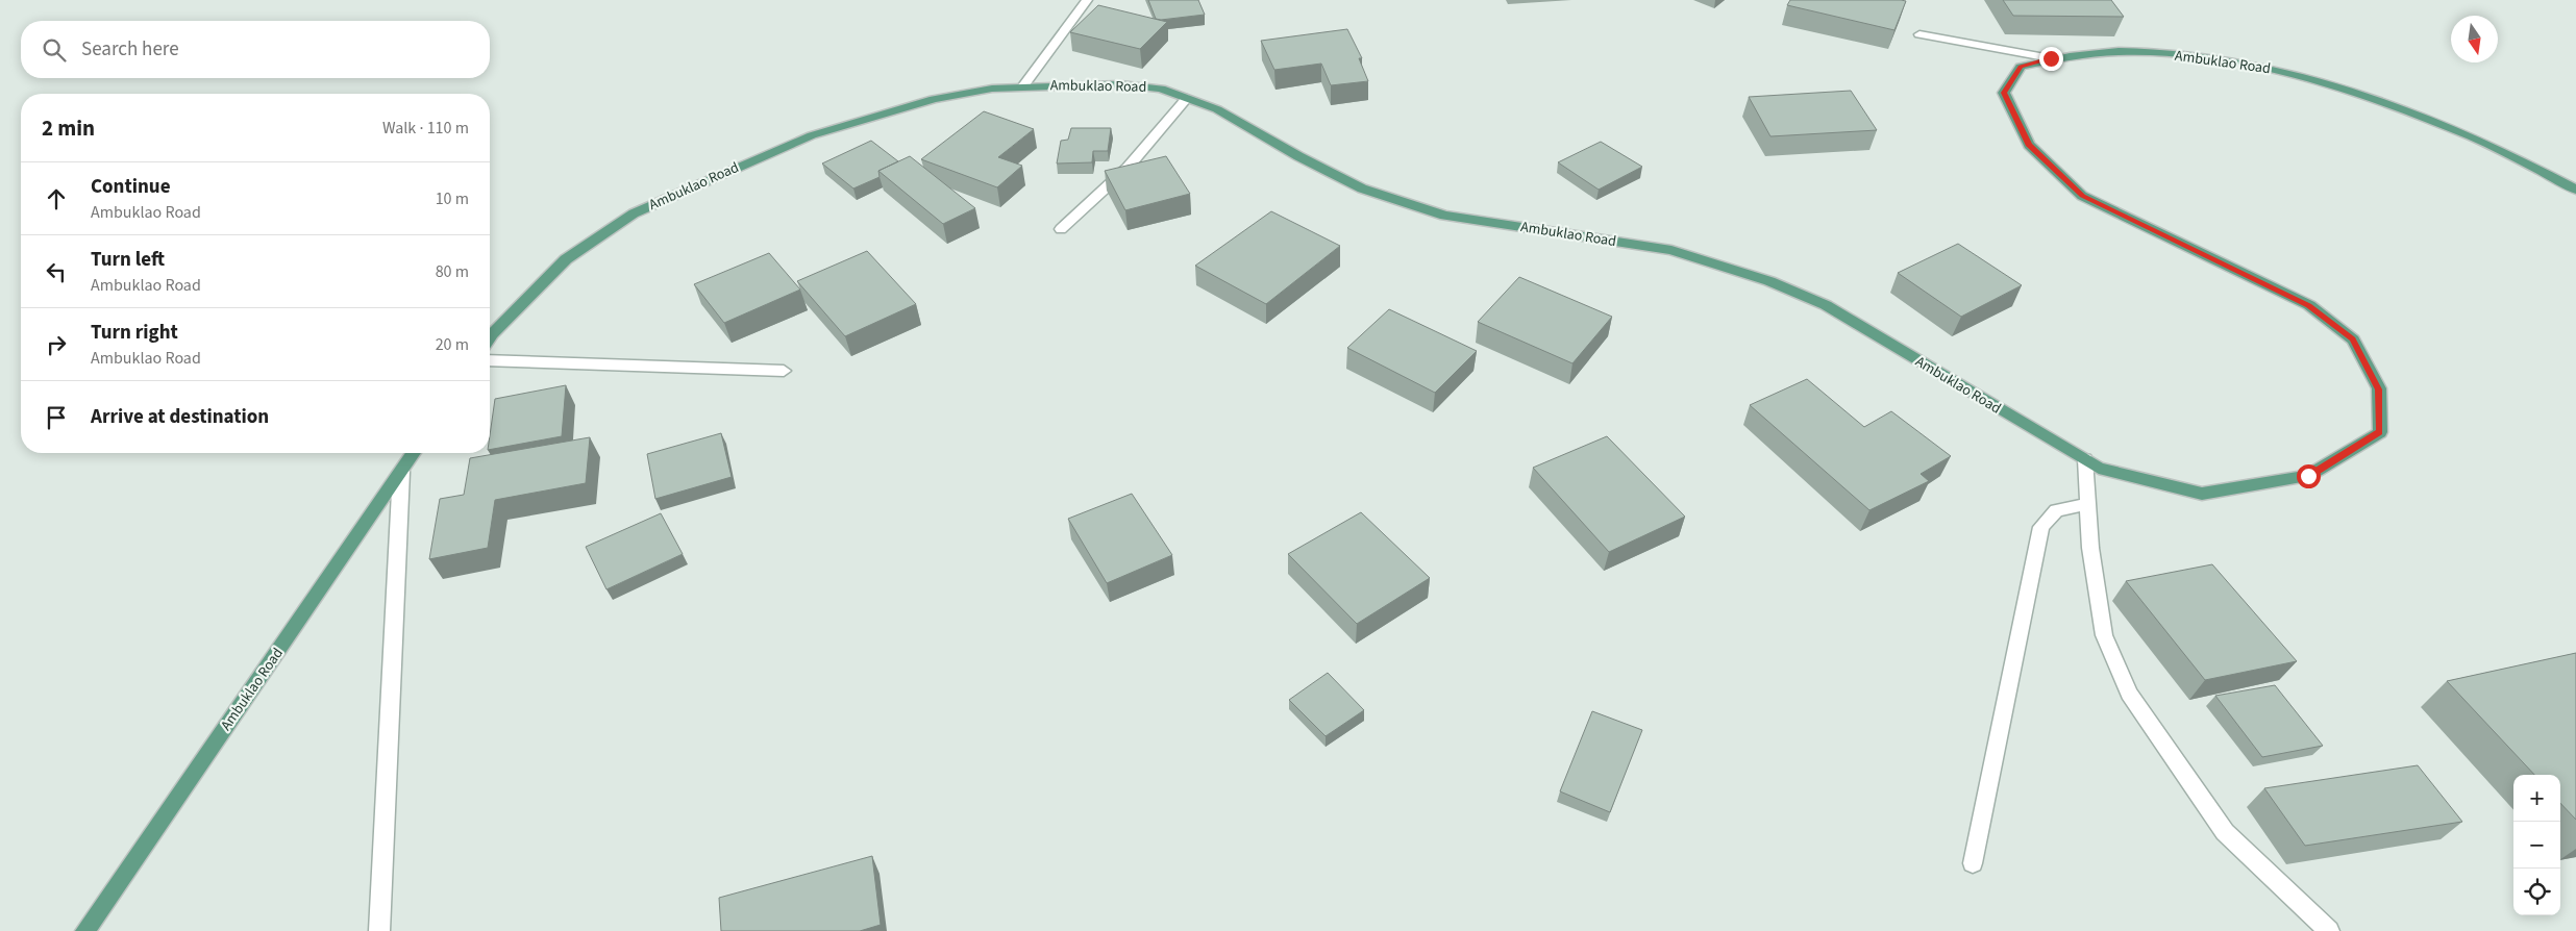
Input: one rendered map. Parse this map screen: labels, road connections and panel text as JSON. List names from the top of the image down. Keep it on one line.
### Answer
{"streets":{"main road":["Ambuklao Road"]},"north":"bottom","page":{"search":"Search here","heading":["2 min","Walk · 110 m"],"list":[["Continue","Ambuklao Road","10 m"],["Turn left","Ambuklao Road","80 m"],["Turn right","Ambuklao Road","20 m"],"Arrive at destination"],"map_buttons":["+","−"]}}
